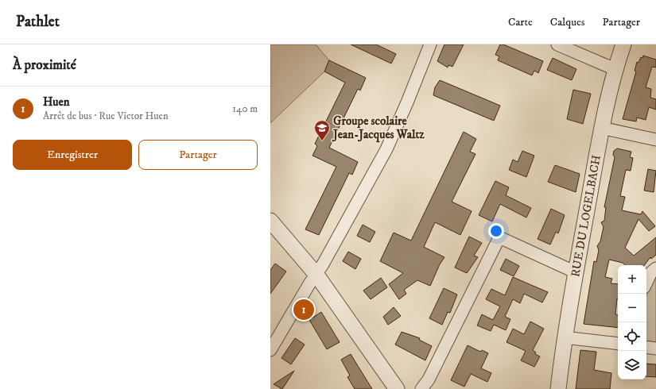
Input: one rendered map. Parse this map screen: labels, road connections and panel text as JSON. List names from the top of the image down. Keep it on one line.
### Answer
{"streets":{"street":["RUE DU LOGELBACH"]},"places":{"school or university":["Groupe scolaire Jean-Jacques Waltz"]},"page":{"header":"Pathlet","nav":["Carte","Calques","Partager"],"heading":"À proximité","list":[{"mark":"1","name":"Huen","note":"Arrêt de bus · Rue Victor Huen","value":"140 m"}],"buttons":["Enregistrer","Partager"],"map_buttons":["+","−"],"pins":"1"}}
